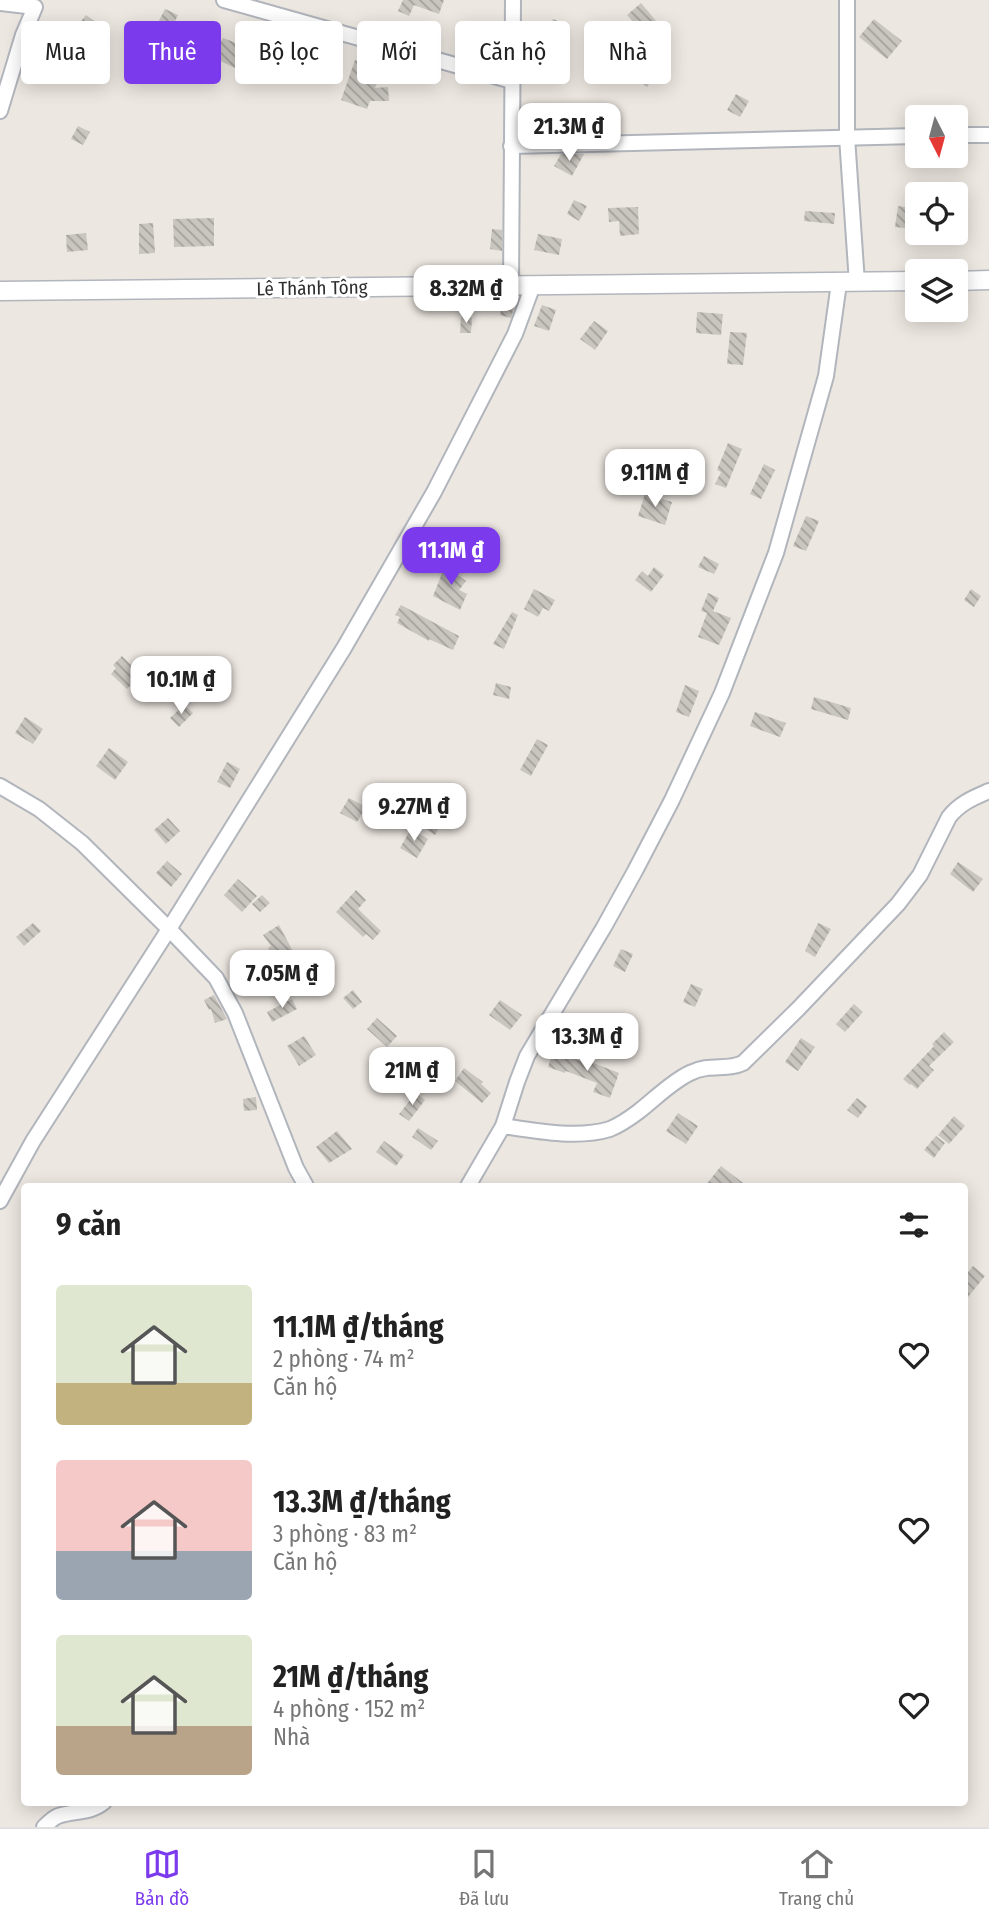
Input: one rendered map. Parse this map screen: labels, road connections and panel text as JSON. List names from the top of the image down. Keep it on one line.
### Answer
{"streets":{"street":["Lê Thánh Tông"]},"north":"bottom","page":{"chip":["Mua","Thuê","Bộ lọc","Mới","Căn hộ","Nhà"],"price":["21.3M ₫","8.32M ₫","9.11M ₫","11.1M ₫","10.1M ₫","9.27M ₫","7.05M ₫","13.3M ₫","21M ₫"],"heading":"9 căn","list":[{"name":"11.1M ₫/tháng","note":"2 phòng · 74 m² · Căn hộ"},{"name":"13.3M ₫/tháng","note":"3 phòng · 83 m² · Căn hộ"},{"name":"21M ₫/tháng","note":"4 phòng · 152 m² · Nhà"}],"tabs":["Bản đồ","Đã lưu","Trang chủ"]}}
